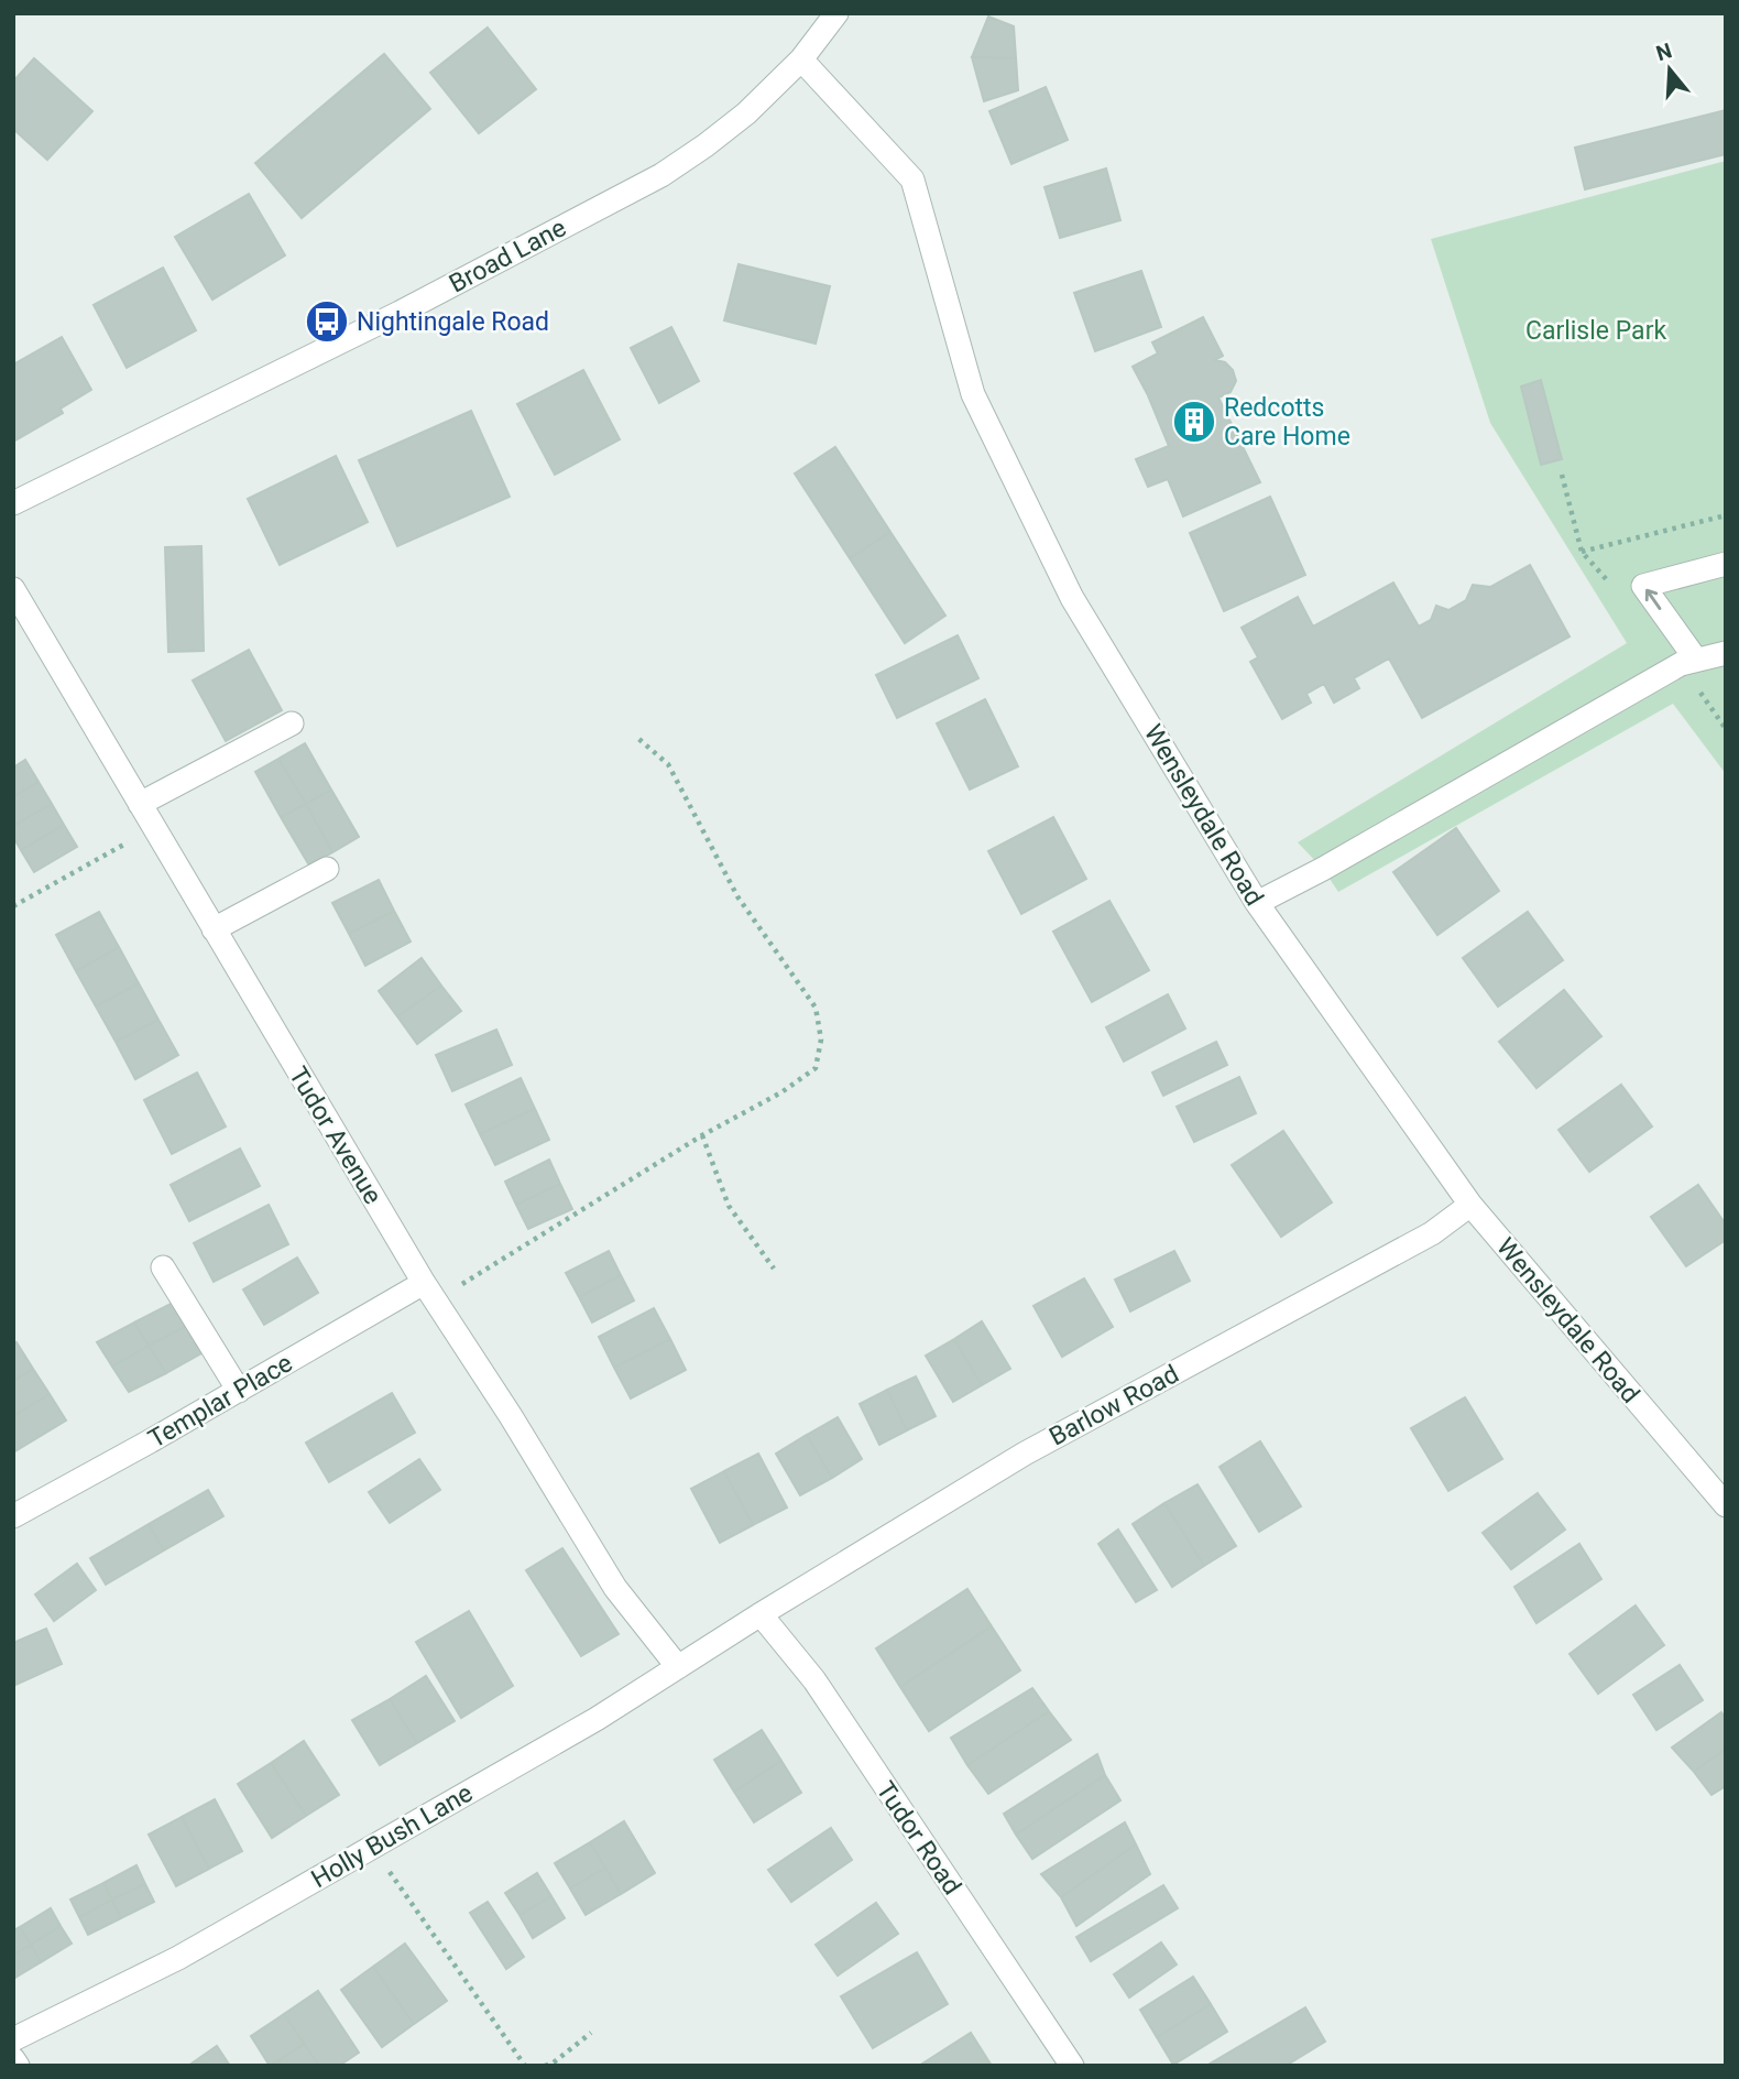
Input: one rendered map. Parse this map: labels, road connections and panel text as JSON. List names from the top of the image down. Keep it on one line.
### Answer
{"streets":{"street":["Broad Lane","Wensleydale Road","Tudor Avenue","Templar Place","Barlow Road","Holly Bush Lane","Tudor Road"]},"crossings":[["Broad Lane","Wensleydale Road"],["Wensleydale Road","Barlow Road"],["Tudor Avenue","Templar Place"],["Tudor Avenue","Holly Bush Lane"],["Barlow Road","Holly Bush Lane"],["Barlow Road","Tudor Road"],["Holly Bush Lane","Tudor Road"]],"parks":["Carlisle Park"],"places":{"bus stop":["Nightingale Road"],"building":["Redcotts Care Home"]},"north":"top"}
